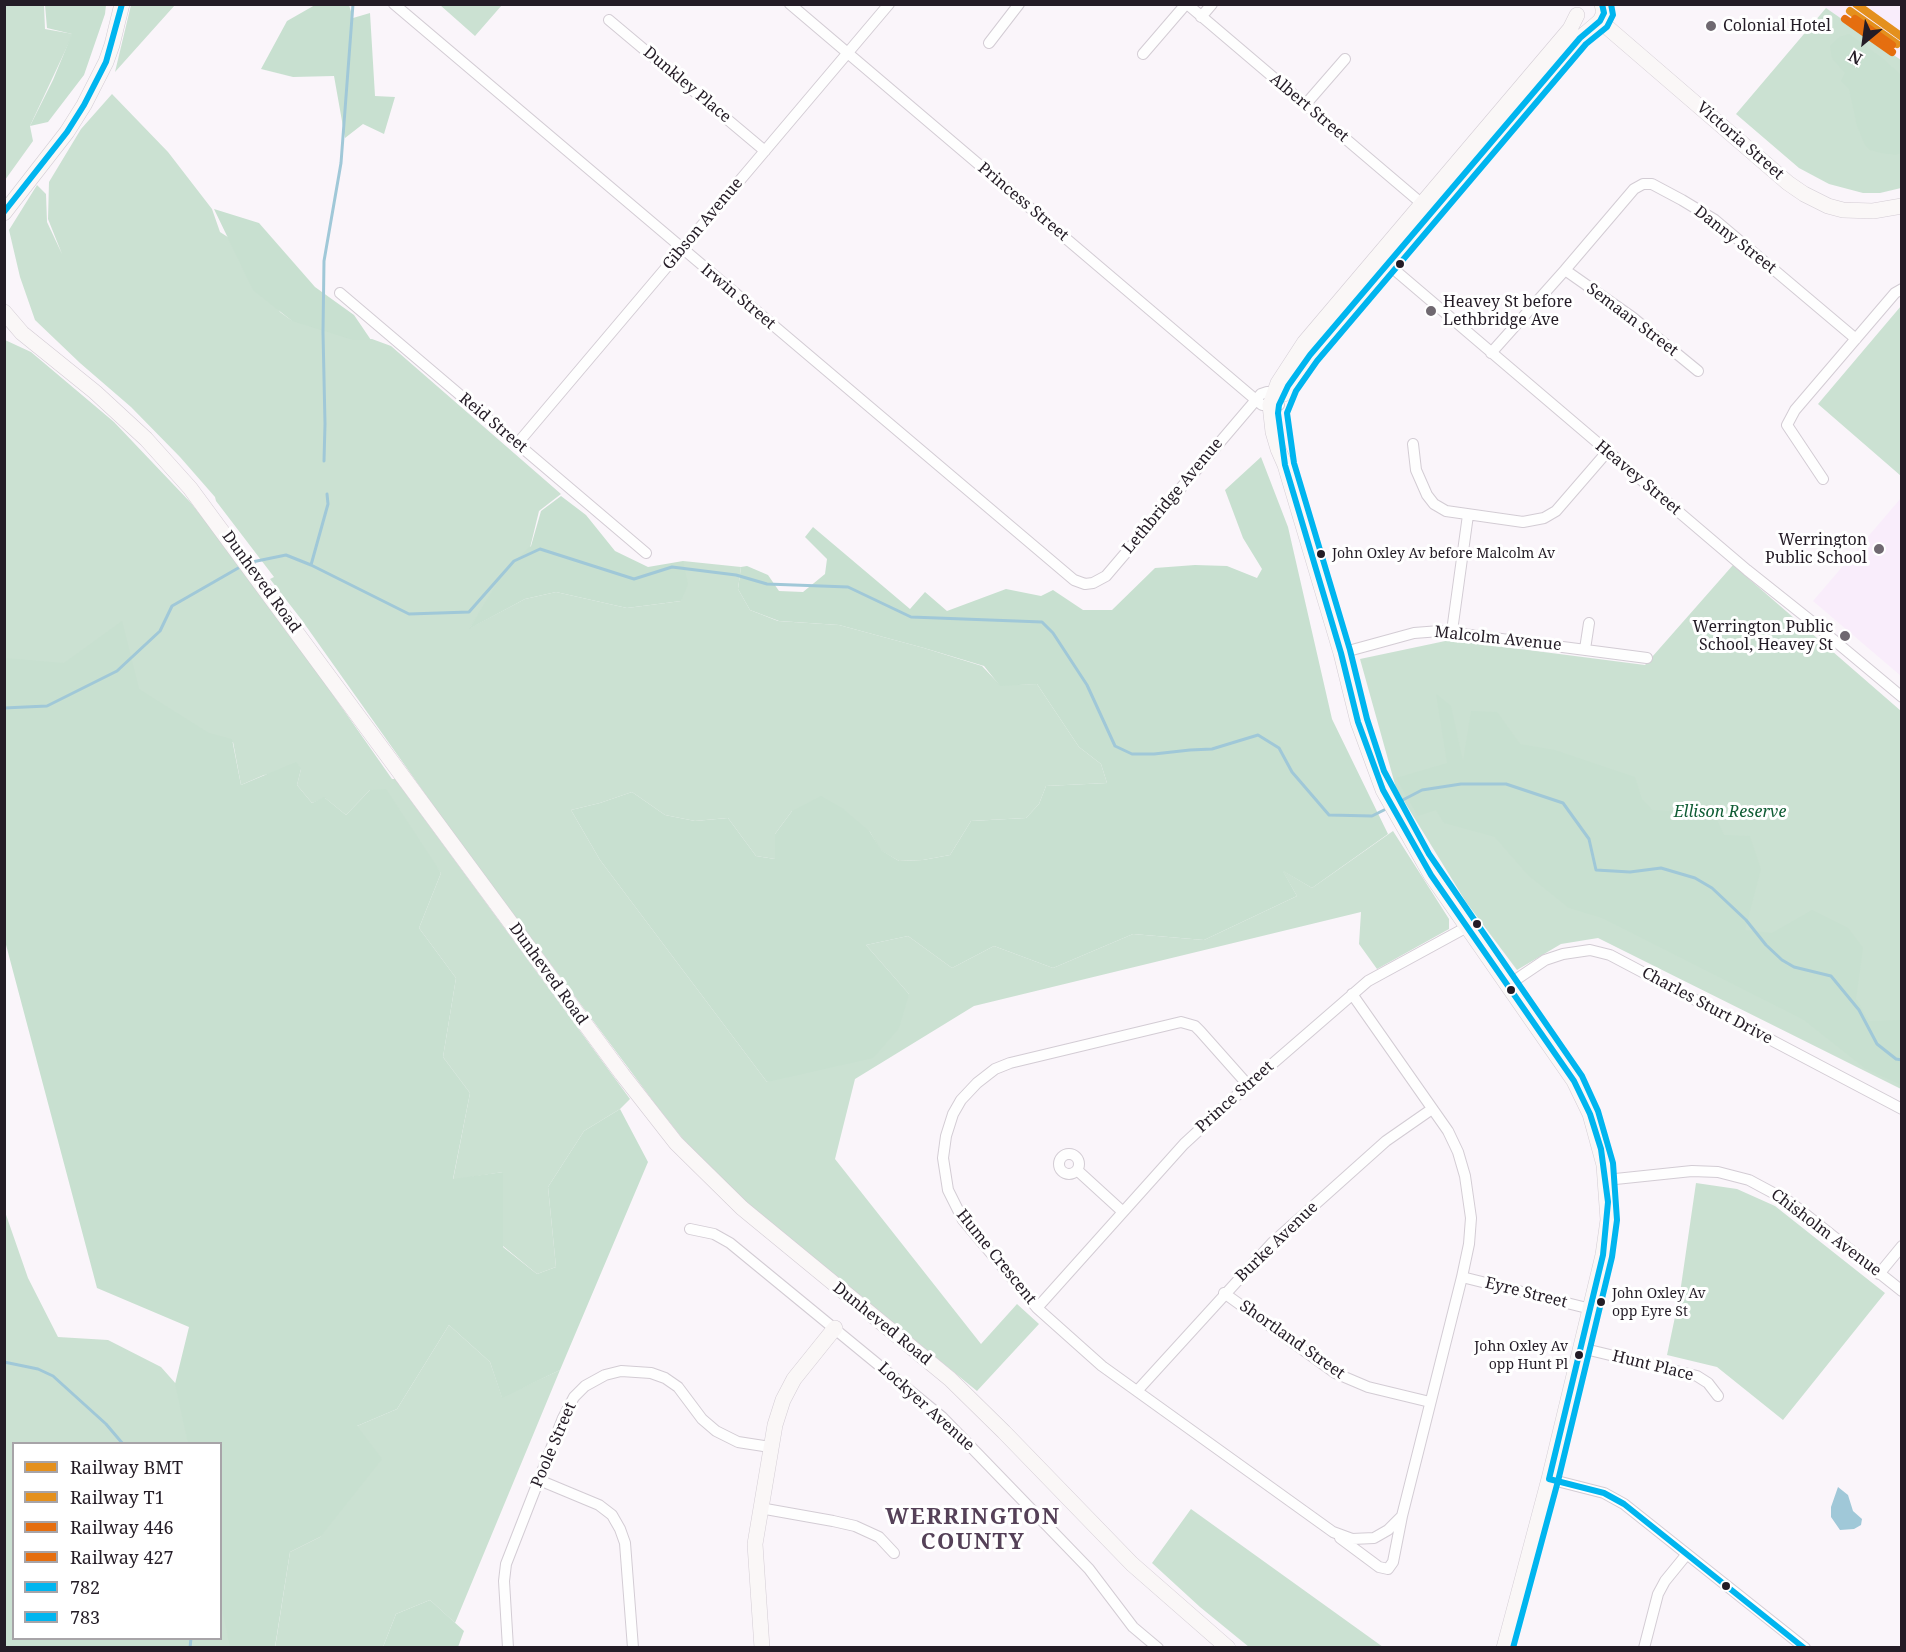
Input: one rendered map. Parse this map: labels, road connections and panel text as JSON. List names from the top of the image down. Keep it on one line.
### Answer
{"streets":{"street":["Dunkley Place","Albert Street","Victoria Street","Princess Street","Gibson Avenue","Danny Street","Irwin Street","Semaan Street","Reid Street","Heavey Street","Lethbridge Avenue","Dunheved Road","Malcolm Avenue","Charles Sturt Drive","Prince Street","Chisholm Avenue","Burke Avenue","Hume Crescent","Eyre Street","Shortland Street","Hunt Place","Lockyer Avenue","Poole Street"]},"crossings":[["Dunkley Place","Gibson Avenue"],["Albert Street","Lethbridge Avenue"],["Victoria Street","Lethbridge Avenue"],["Princess Street","Gibson Avenue"],["Princess Street","Lethbridge Avenue"],["Gibson Avenue","Irwin Street"],["Gibson Avenue","Reid Street"],["Danny Street","Semaan Street"],["Danny Street","Heavey Street"],["Irwin Street","Lethbridge Avenue"],["Heavey Street","Lethbridge Avenue"],["Prince Street","Hume Crescent"],["Burke Avenue","Hume Crescent"],["Burke Avenue","Shortland Street"],["Hume Crescent","Eyre Street"],["Hume Crescent","Shortland Street"]],"districts":["WERRINGTON COUNTY"],"parks":["Ellison Reserve"],"places":["Colonial Hotel","Heavey St before Lethbridge Ave","Werrington Public School","John Oxley Av before Malcolm Av","Werrington Public School, Heavey St","John Oxley Av opp Eyre St","John Oxley Av opp Hunt Pl"],"lines":["rail line BMT","transit line 782","transit line 783","rail line T1","rail line 446","rail line 427"],"legend":["Railway BMT","Railway T1","Railway 446","Railway 427","782","783"],"north":"bottom left"}
